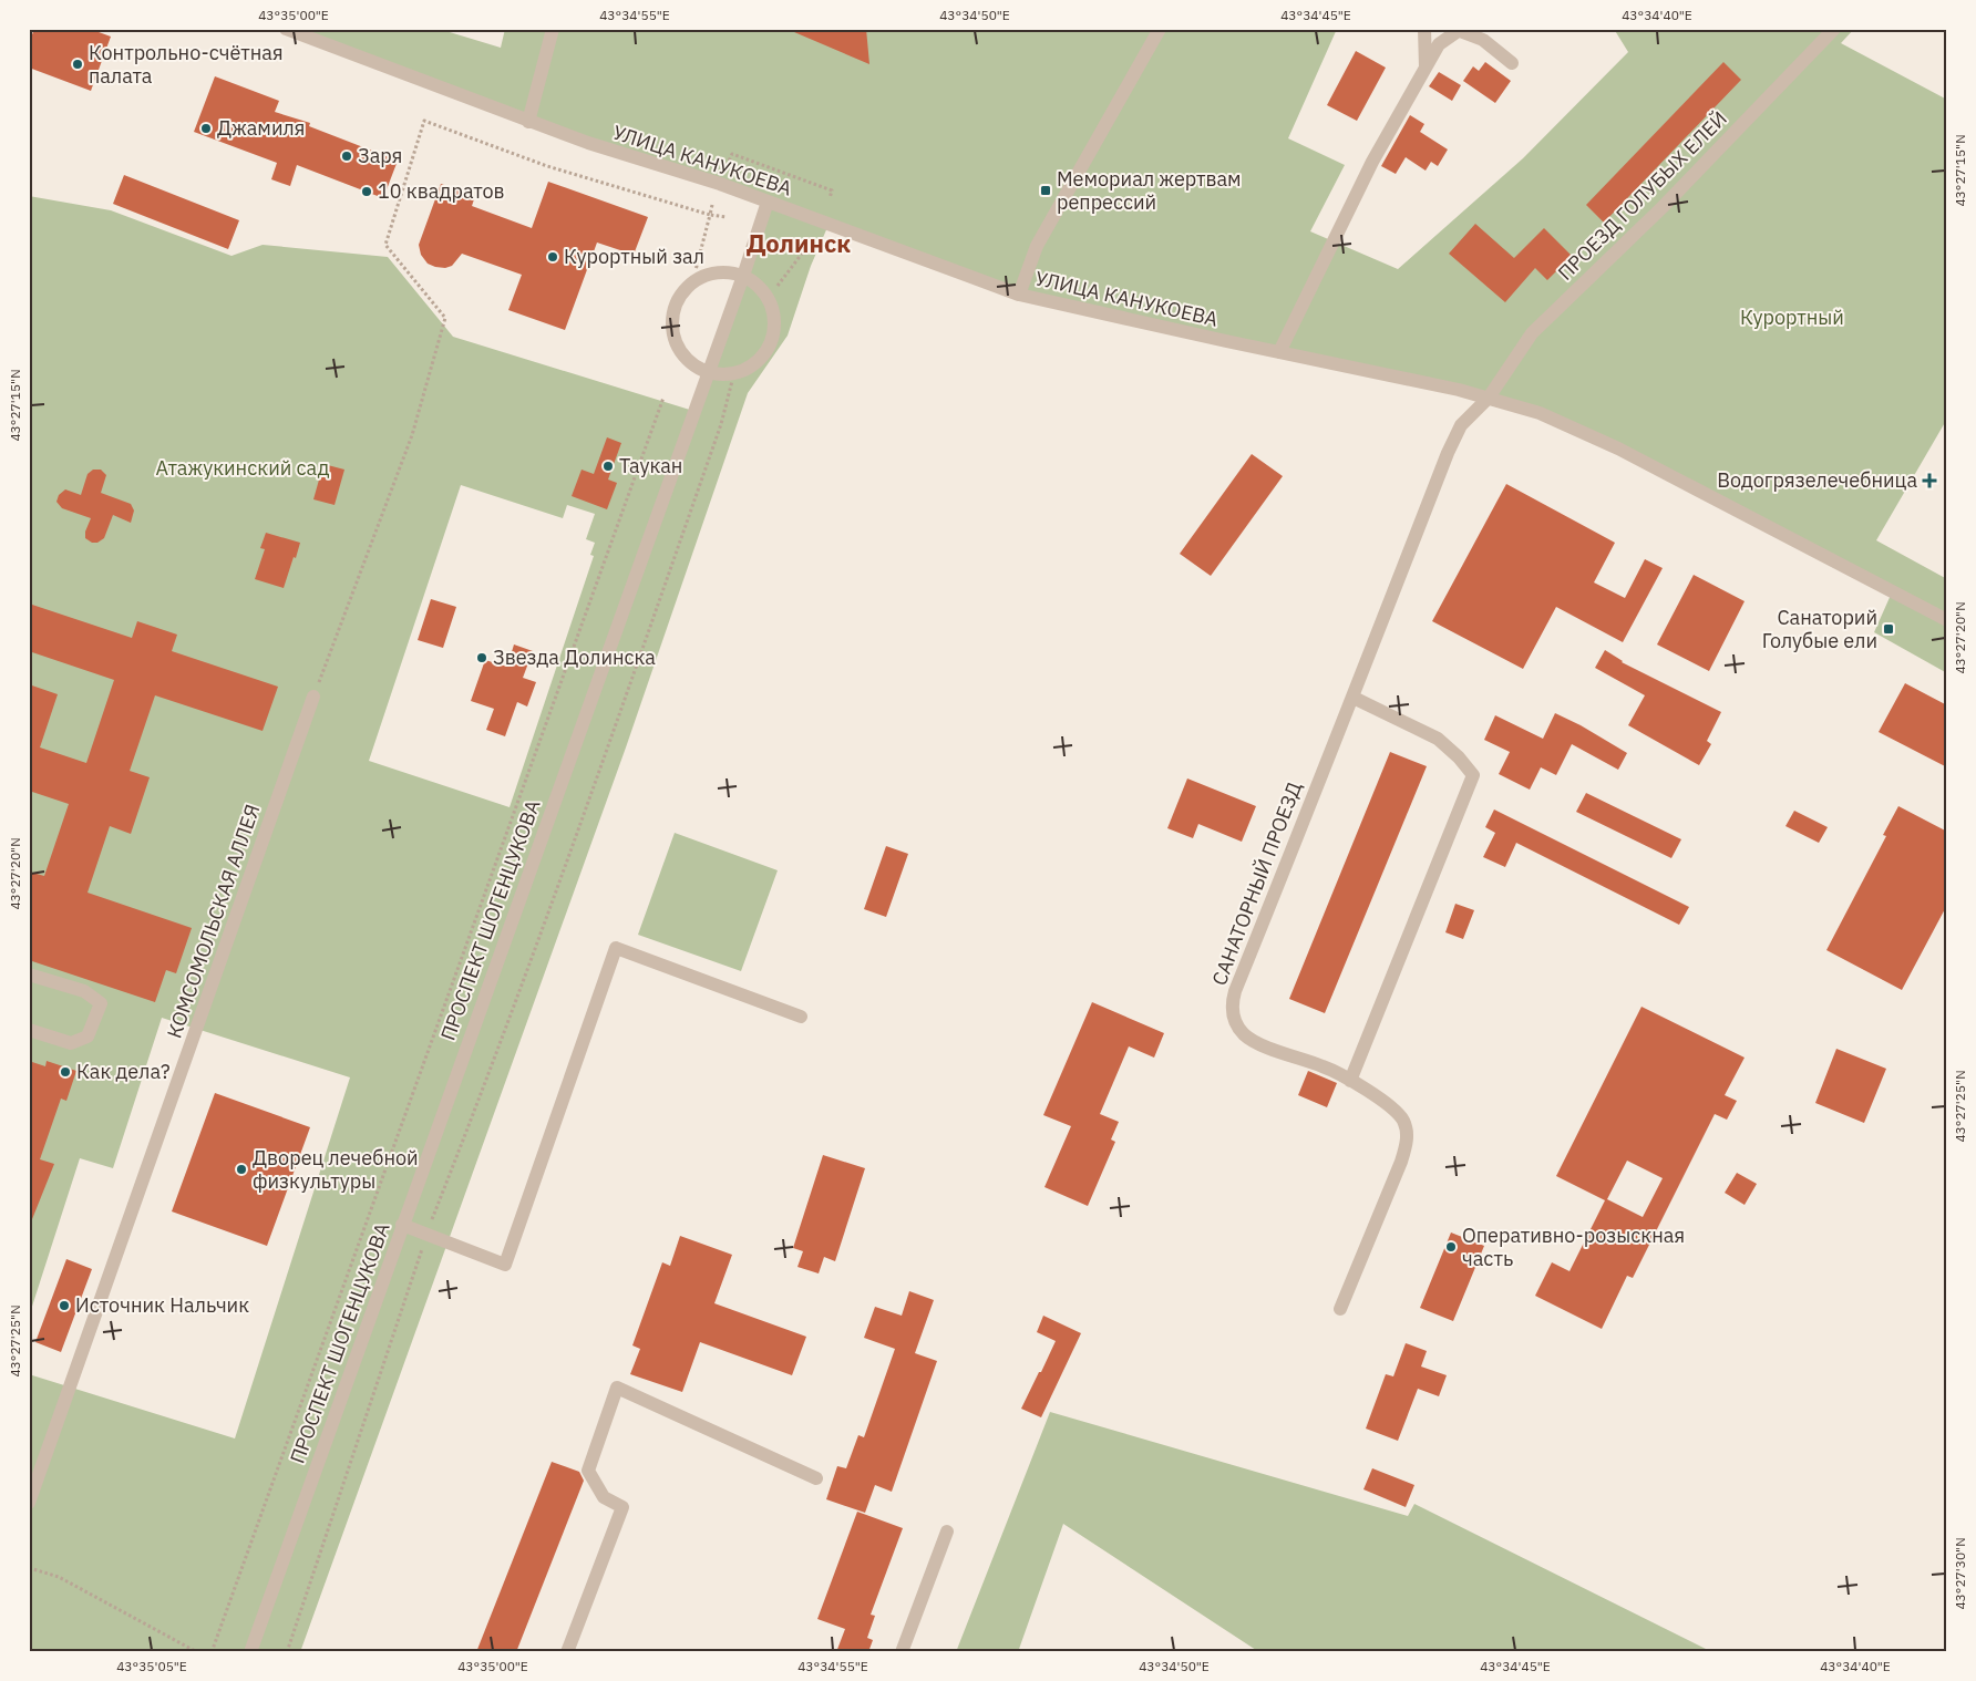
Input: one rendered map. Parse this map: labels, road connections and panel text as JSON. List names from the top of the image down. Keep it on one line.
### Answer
{"streets":{"street":["УЛИЦА КАНУКОЕВА","ПРОЕЗД ГОЛУБЫХ ЕЛЕЙ","САНАТОРНЫЙ ПРОЕЗД","ПРОСПЕКТ ШОГЕНЦУКОВА","КОМСОМОЛЬСКАЯ АЛЛЕЯ"]},"crossings":[["УЛИЦА КАНУКОЕВА","ПРОЕЗД ГОЛУБЫХ ЕЛЕЙ"],["УЛИЦА КАНУКОЕВА","САНАТОРНЫЙ ПРОЕЗД"],["УЛИЦА КАНУКОЕВА","ПРОСПЕКТ ШОГЕНЦУКОВА"],["ПРОЕЗД ГОЛУБЫХ ЕЛЕЙ","САНАТОРНЫЙ ПРОЕЗД"]],"districts":["Долинск"],"parks":["Курортный","Атажукинский сад"],"places":{"other":["Контрольно-счётная палата","Джамиля","Заря","10 квадратов","Курортный зал","Таукан","Звезда Долинска","Как дела?","Дворец лечебной физкультуры","Оперативно-розыскная часть","Источник Нальчик"],"transit":["Мемориал жертвам репрессий","Санаторий Голубые ели"],"health":["Водогрязелечебница"]},"coordinates":["43°35'00\"E","43°34'55\"E","43°34'50\"E","43°34'45\"E","43°34'40\"E","43°27'15\"N","43°27'20\"N","43°27'25\"N","43°27'30\"N","43°35'05\"E"]}
